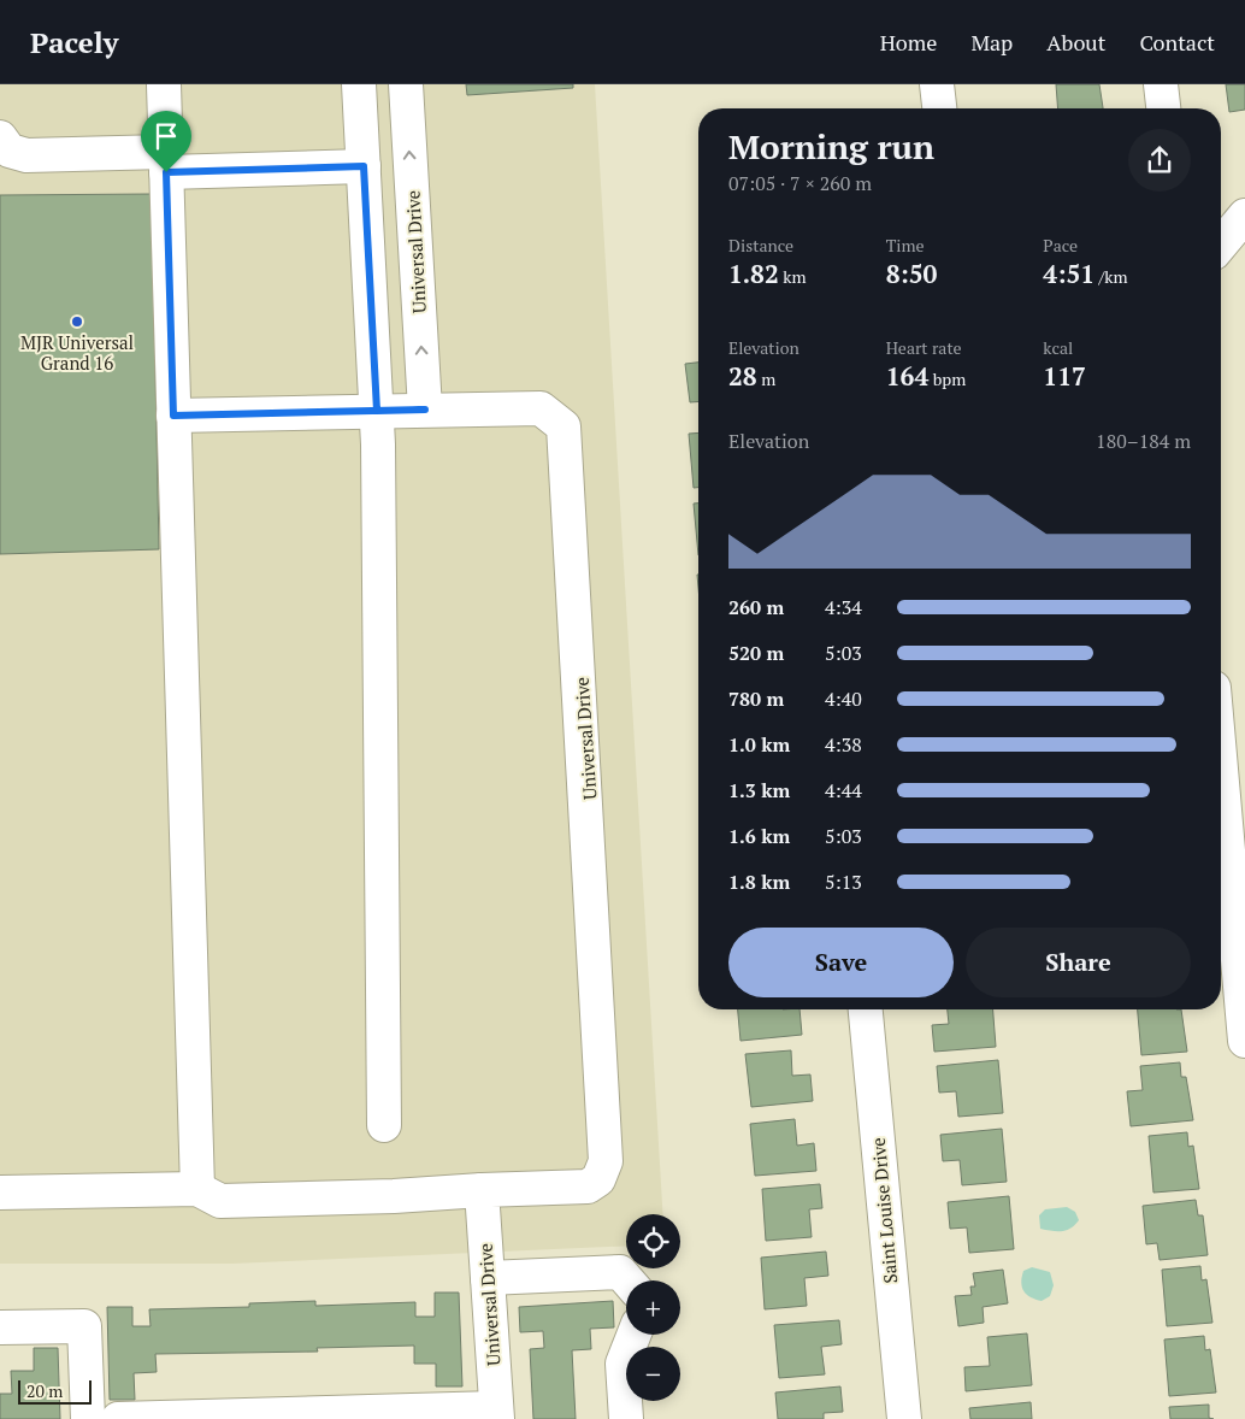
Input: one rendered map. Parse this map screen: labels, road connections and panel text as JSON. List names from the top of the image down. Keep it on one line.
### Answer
{"streets":{"street":["Universal Drive","Saint Louise Drive"]},"places":["MJR Universal Grand 16"],"scale_bar":"20 m","page":{"header":"Pacely","nav":["Home","Map","About","Contact"],"heading":["Morning run","07:05 · 7 × 260 m"],"stats":[["Distance","1.82 km"],["Time","8:50"],["Pace","4:51 /km"],["Elevation","28 m"],["Heart rate","164 bpm"],["kcal","117"]],"chart":["Elevation","180–184 m"],"list":[{"name":"260 m","note":"4:34"},{"name":"520 m","note":"5:03"},{"name":"780 m","note":"4:40"},{"name":"1.0 km","note":"4:38"},{"name":"1.3 km","note":"4:44"},{"name":"1.6 km","note":"5:03"},{"name":"1.8 km","note":"5:13"}],"buttons":["Save","Share"],"map_buttons":["+","−"],"scale":"20 m"}}
